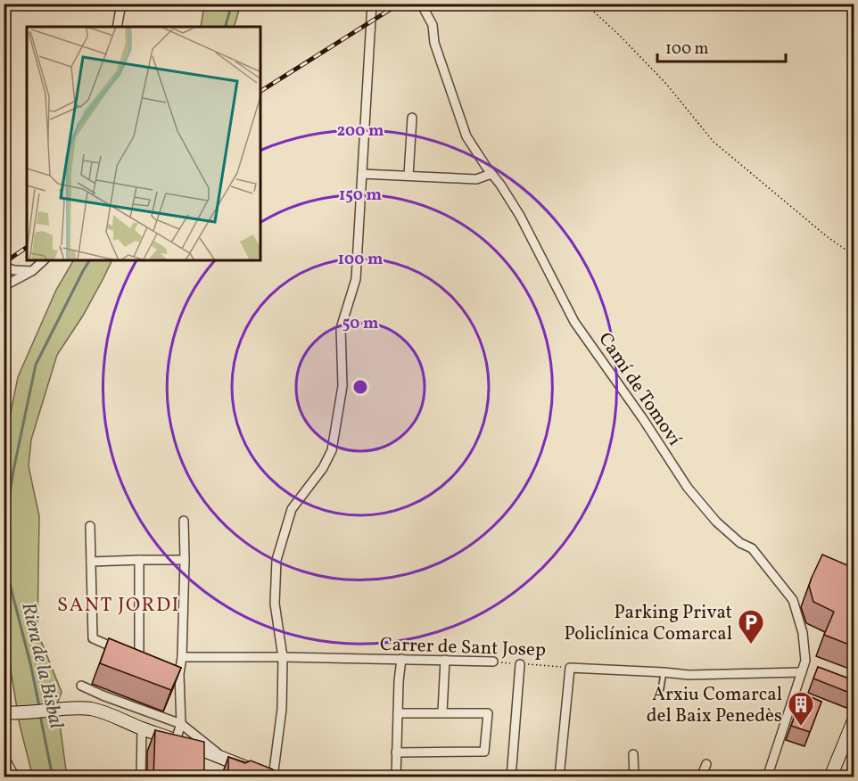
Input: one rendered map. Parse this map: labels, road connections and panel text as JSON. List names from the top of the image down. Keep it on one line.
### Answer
{"streets":{"street":["Camí de Tomoví","Carrer de Sant Josep"]},"crossings":[["Camí de Tomoví","Carrer de Sant Josep"]],"districts":["SANT JORDI"],"water":["Riera de la Bisbal"],"places":{"parking":["Parking Privat Policlínica Comarcal"],"building":["Arxiu Comarcal del Baix Penedès"]},"scale_bar":"100 m","rings":["200 m","150 m","100 m","50 m"]}
